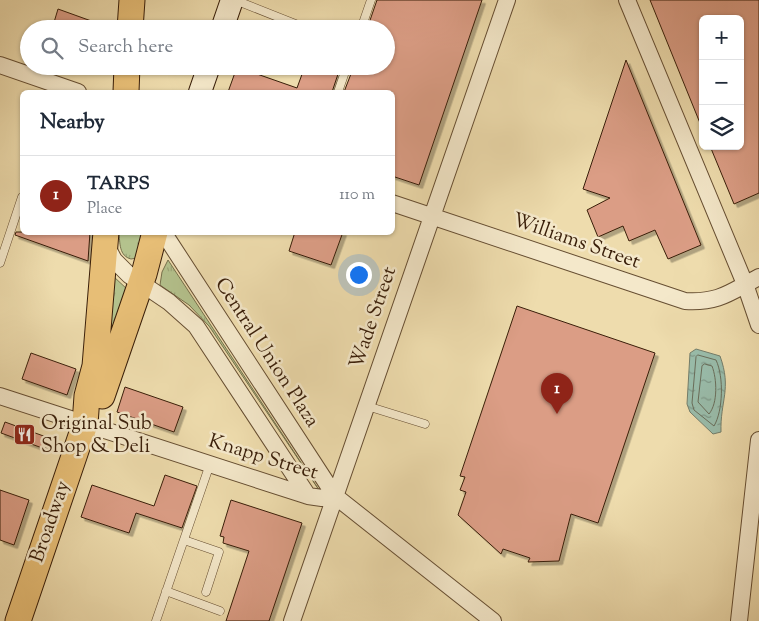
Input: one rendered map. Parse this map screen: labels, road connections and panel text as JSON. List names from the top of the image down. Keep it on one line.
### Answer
{"streets":{"main road":["Broadway"],"street":["Williams Street","Wade Street","Central Union Plaza","Knapp Street"]},"crossings":[["Williams Street","Wade Street"],["Wade Street","Central Union Plaza"],["Wade Street","Knapp Street"],["Central Union Plaza","Knapp Street"],["Central Union Plaza","Broadway"],["Knapp Street","Broadway"]],"places":{"restaurant":["Original Sub Shop & Deli"]},"page":{"map_buttons":["+","−"],"search":"Search here","heading":"Nearby","list":[{"mark":"1","name":"TARPS","note":"Place","value":"110 m"}],"pins":"1"}}
